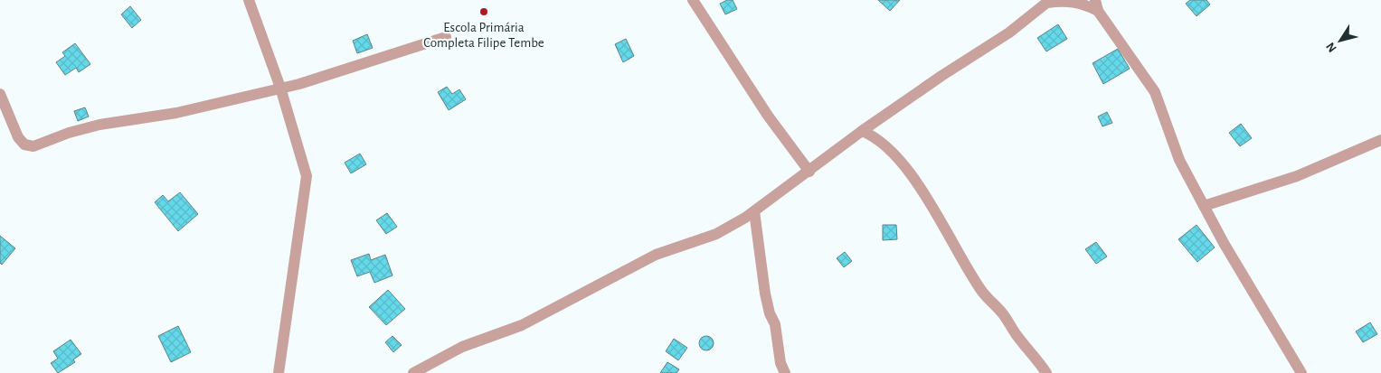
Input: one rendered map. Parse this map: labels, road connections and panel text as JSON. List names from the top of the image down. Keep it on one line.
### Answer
{"places":["Escola Primária Completa Filipe Tembe"],"north":"bottom left"}
